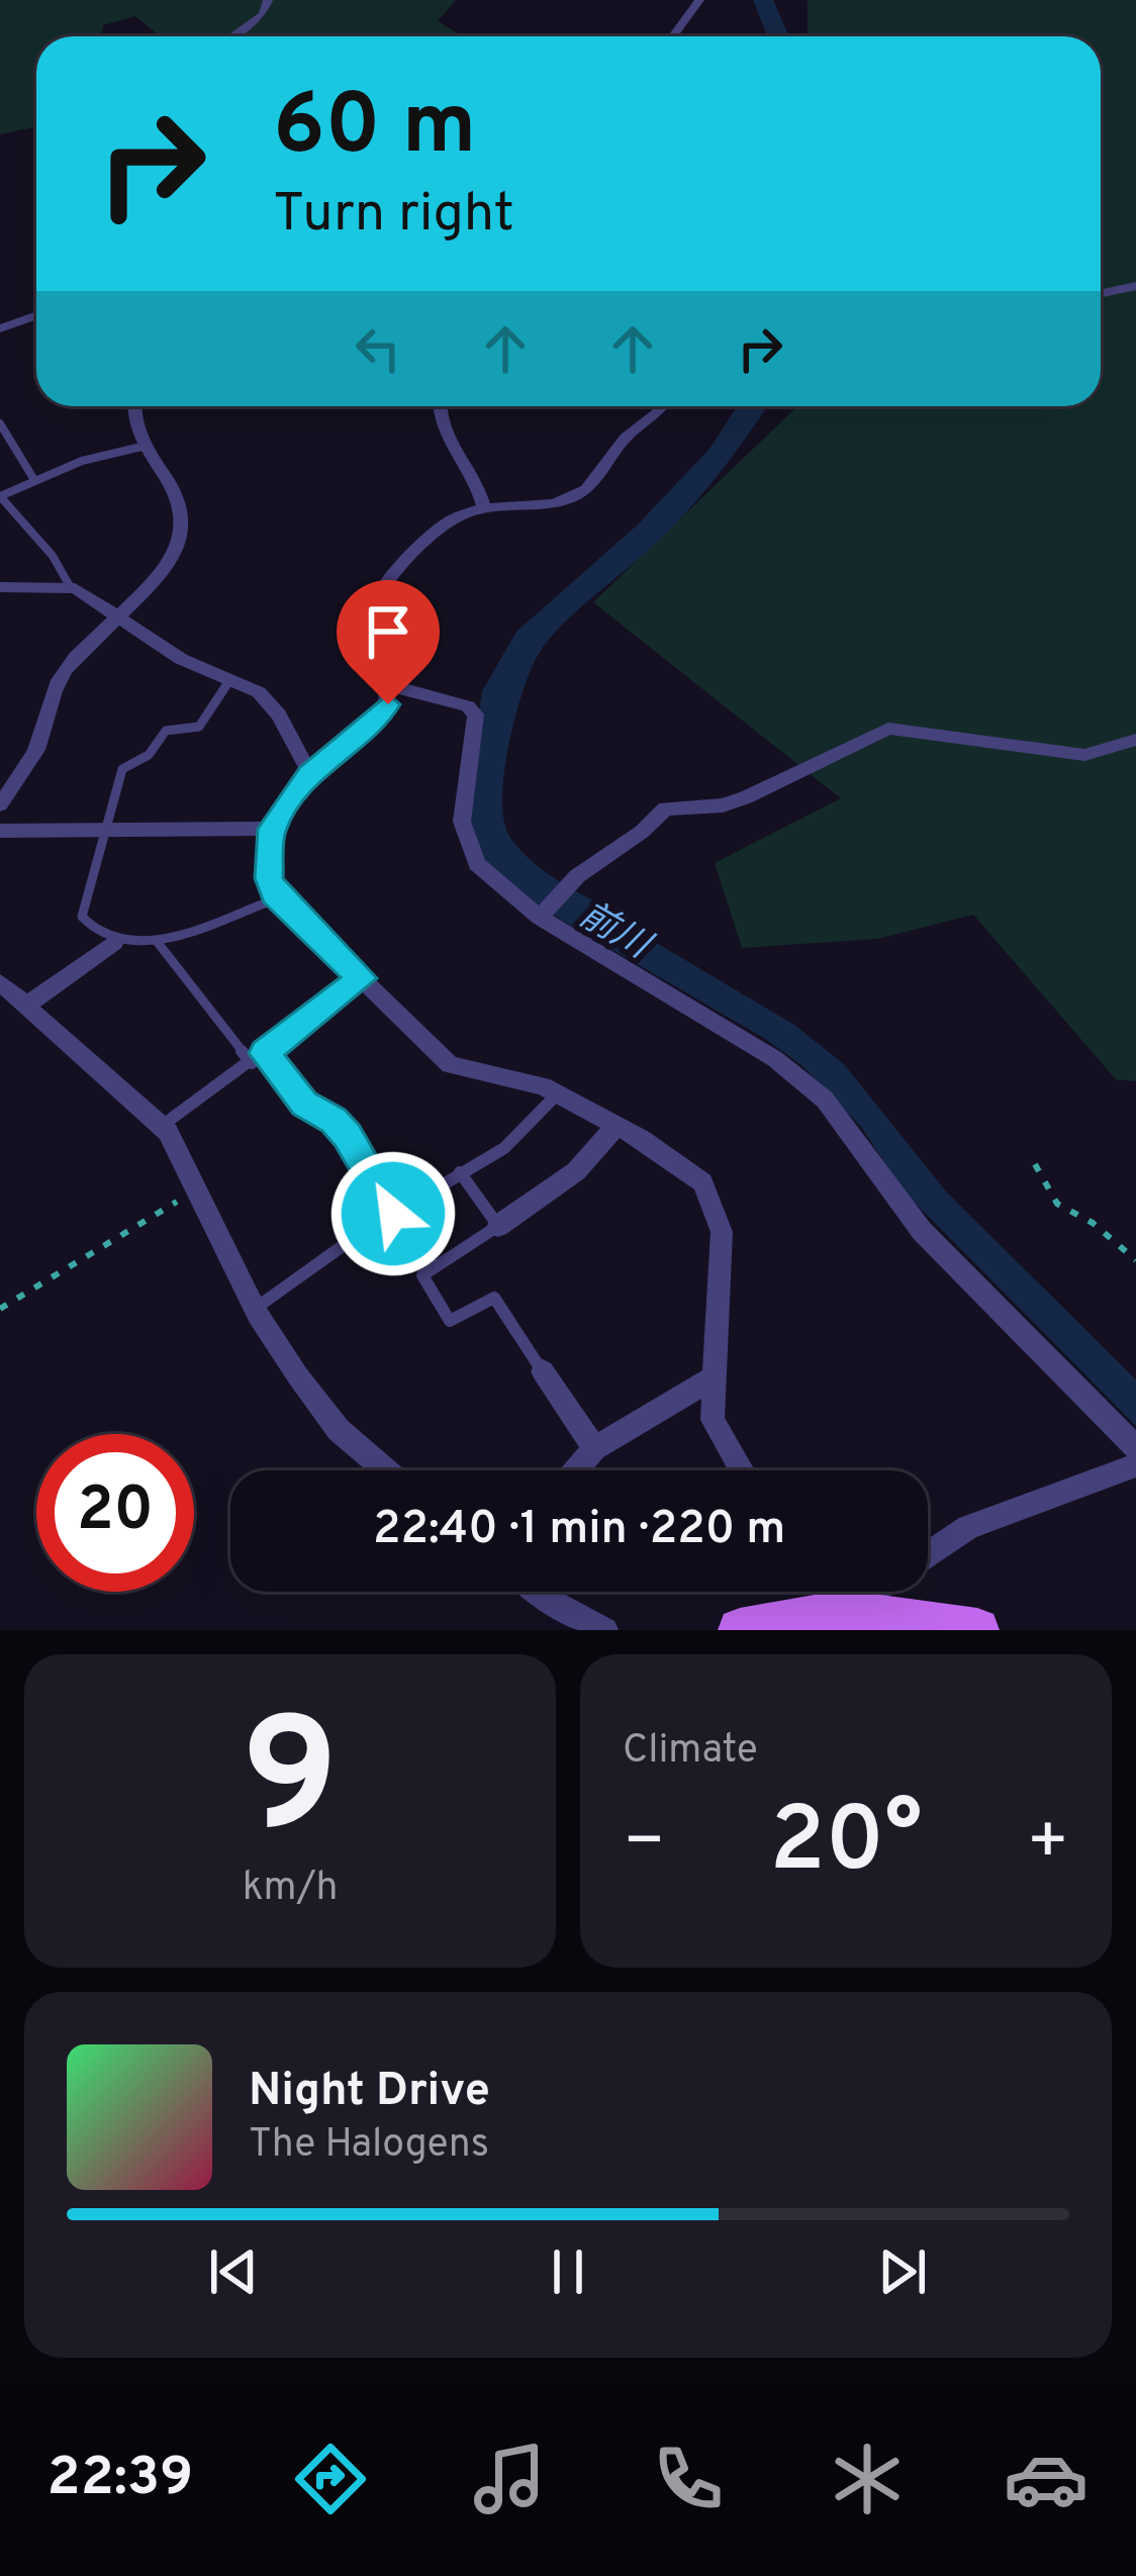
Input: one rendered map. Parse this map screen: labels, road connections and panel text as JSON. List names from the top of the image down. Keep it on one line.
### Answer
{"water":["前川"],"page":{"turn":["60 m","Turn right"],"limit":"20","trip":"22:40 · 1 min · 220 m","tile":[["9","km/h"],"Climate"],"heat":["−","20°","+"],"song":["Night Drive","The Halogens"],"tabs":"22:39"}}
